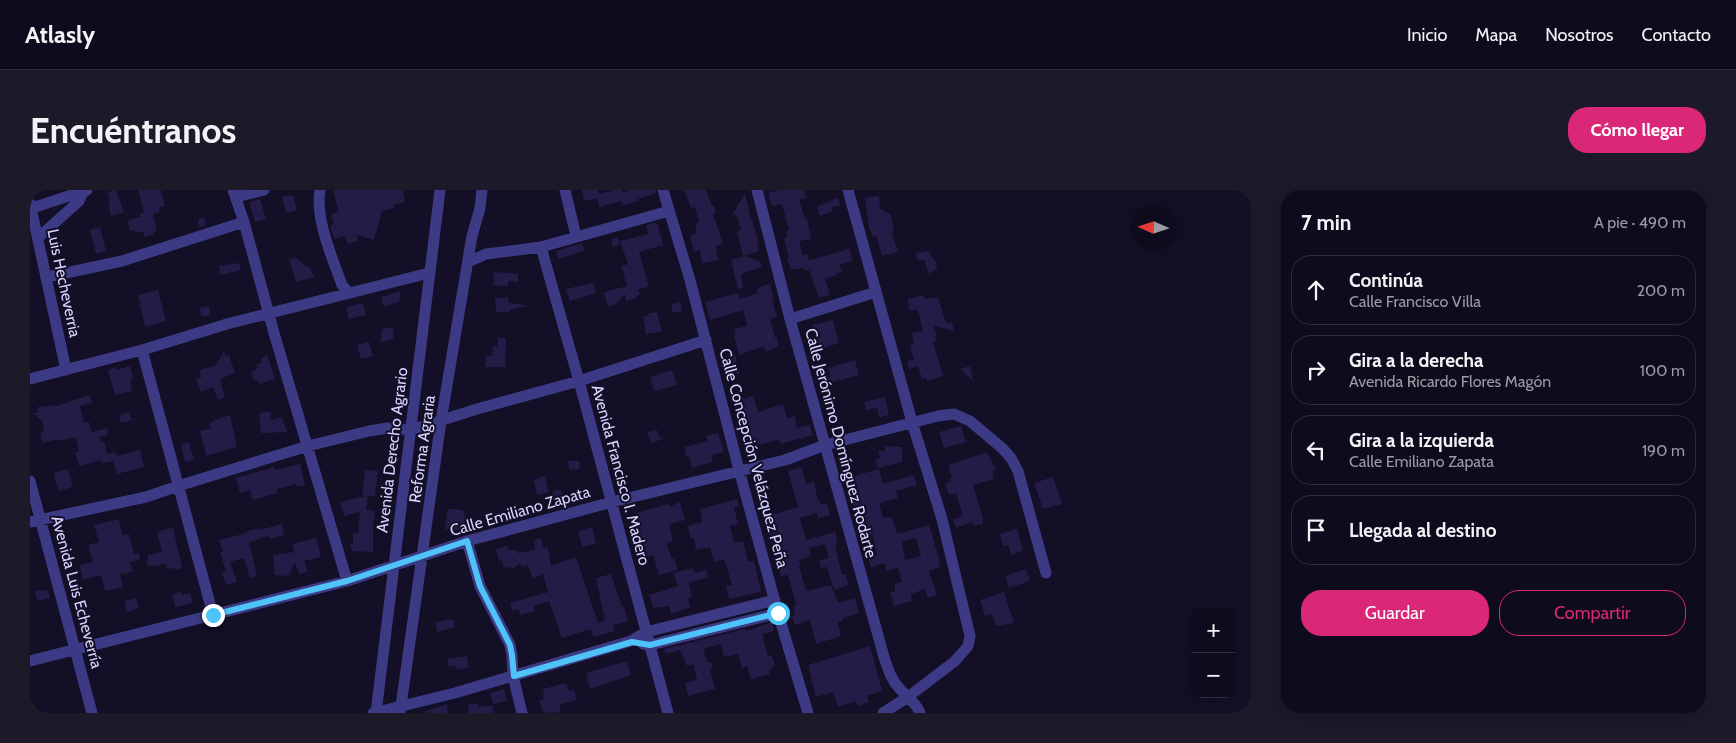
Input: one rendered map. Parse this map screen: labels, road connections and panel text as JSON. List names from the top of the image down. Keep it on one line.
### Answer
{"streets":{"street":["Luis Hecheverria","Calle Jerónimo Domínguez Rodarte","Reforma Agraria","Avenida Derecho Agrario","Calle Concepción Velázquez Peña","Avenida Francisco I. Madero","Calle Emiliano Zapata","Avenida Luis Echeverría"]},"crossings":[["Calle Jerónimo Domínguez Rodarte","Calle Emiliano Zapata"],["Reforma Agraria","Calle Emiliano Zapata"],["Avenida Derecho Agrario","Calle Emiliano Zapata"],["Calle Concepción Velázquez Peña","Calle Emiliano Zapata"],["Avenida Francisco I. Madero","Calle Emiliano Zapata"],["Calle Emiliano Zapata","Avenida Luis Echeverría"]],"north":"left","page":{"header":"Atlasly","nav":["Inicio","Mapa","Nosotros","Contacto"],"buttons":["Cómo llegar",["Guardar","Compartir"]],"title":"Encuéntranos","heading":["7 min","A pie · 490 m"],"list":[["Continúa","Calle Francisco Villa","200 m"],["Gira a la derecha","Avenida Ricardo Flores Magón","100 m"],["Gira a la izquierda","Calle Emiliano Zapata","190 m"],"Llegada al destino"],"map_buttons":["+","−"]}}
